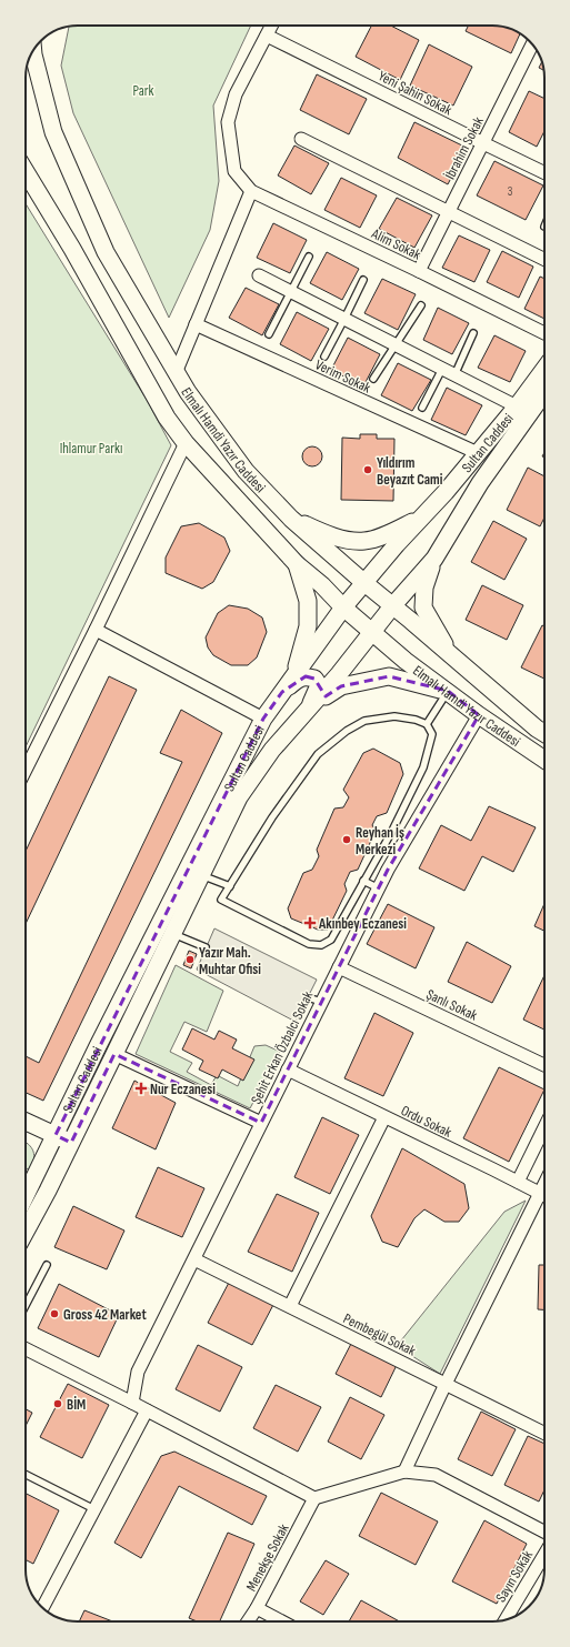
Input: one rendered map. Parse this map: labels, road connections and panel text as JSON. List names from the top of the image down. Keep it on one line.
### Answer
{"streets":{"main road":["Elmalı Hamdi Yazır Caddesi","Sultan Caddesi"],"street":["Yeni Şahin Sokak","İbrahim Sokak","Alim Sokak","Verim Sokak","Şanlı Sokak","Şehit Erkan Özbalcı Sokak","Ordu Sokak","Pembegül Sokak","Menekşe Sokak","Sayın Sokak"]},"crossings":[["Yeni Şahin Sokak","İbrahim Sokak"],["Yeni Şahin Sokak","Alim Sokak"],["İbrahim Sokak","Alim Sokak"],["Verim Sokak","Sultan Caddesi"],["Elmalı Hamdi Yazır Caddesi","Sultan Caddesi"],["Elmalı Hamdi Yazır Caddesi","Şehit Erkan Özbalcı Sokak"],["Şanlı Sokak","Şehit Erkan Özbalcı Sokak"],["Şehit Erkan Özbalcı Sokak","Ordu Sokak"],["Şehit Erkan Özbalcı Sokak","Pembegül Sokak"]],"parks":["Park","Ihlamur Parkı"],"places":{"other":["Yıldırım Beyazıt Cami","Reyhan İş Merkezi","Yazır Mah. Muhtar Ofisi","Gross 42 Market","BİM"],"health":["Akınbey Eczanesi","Nur Eczanesi"]},"house_numbers":["3"]}
